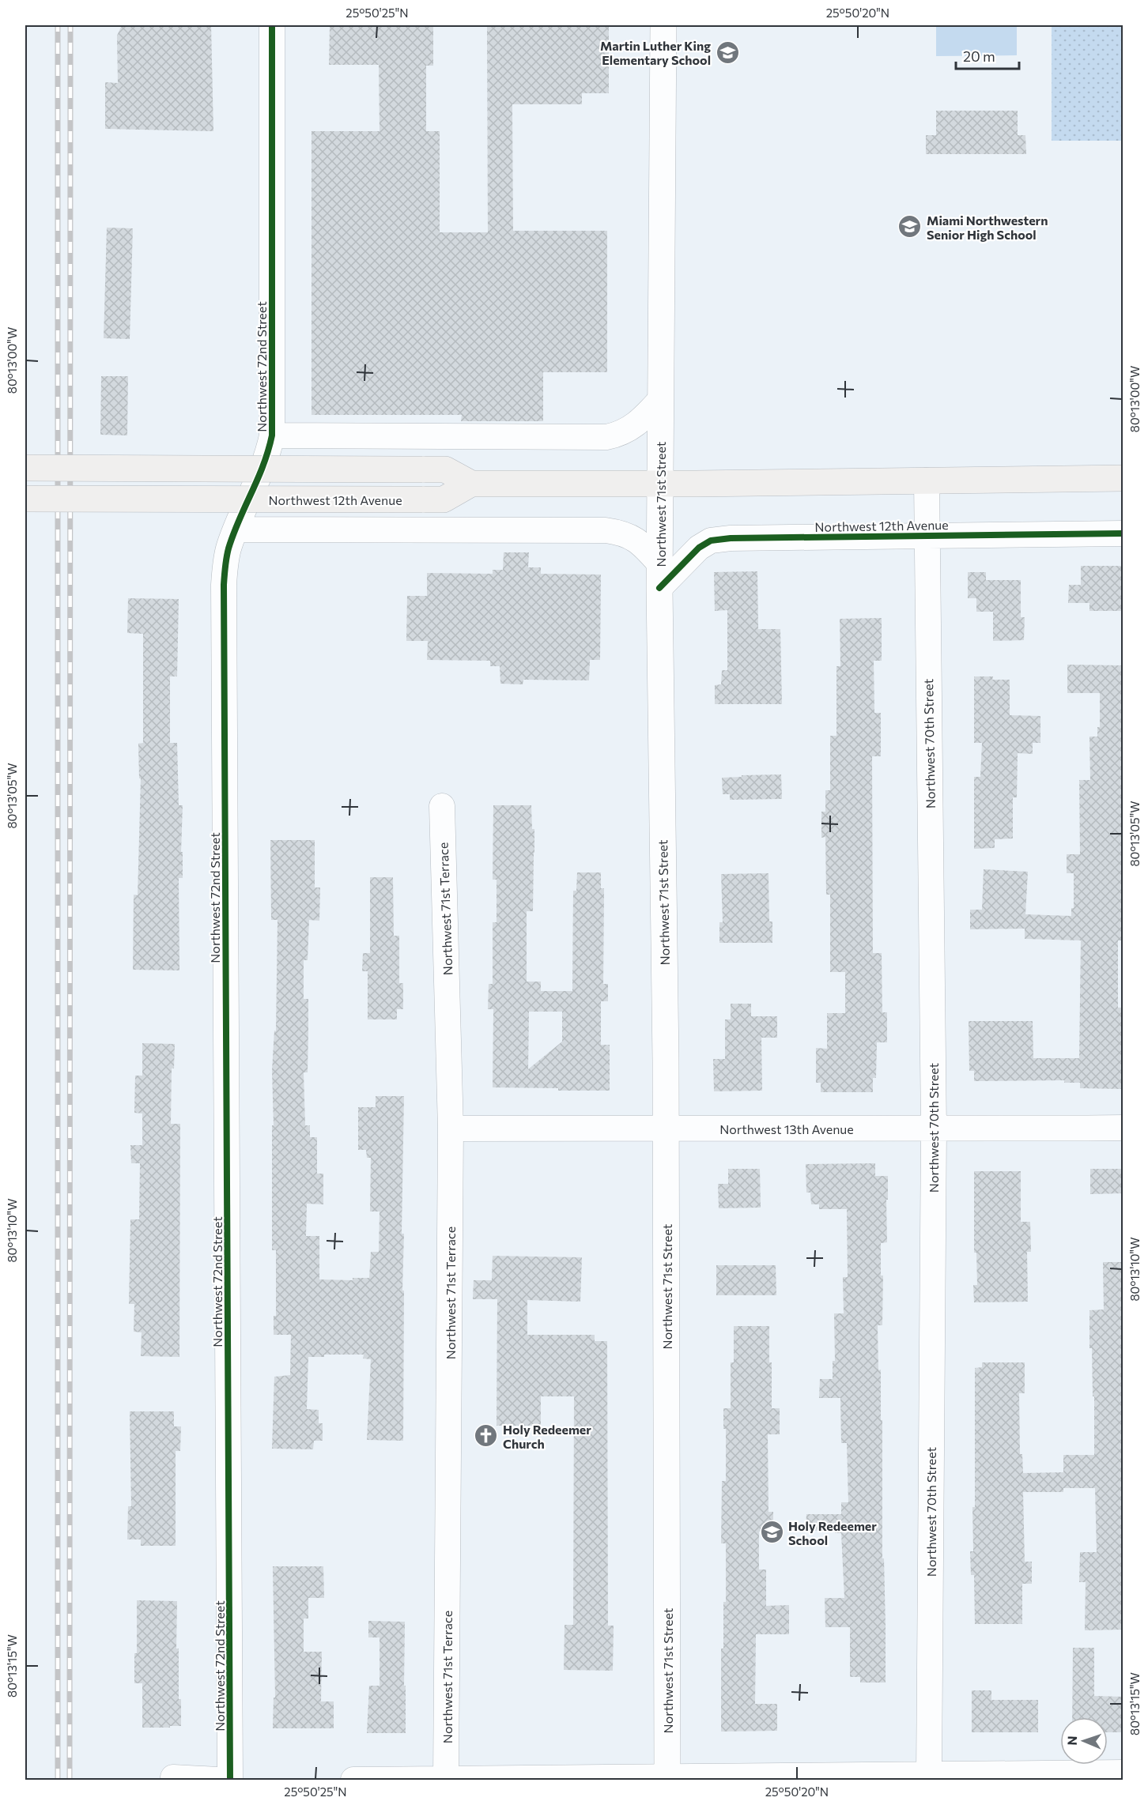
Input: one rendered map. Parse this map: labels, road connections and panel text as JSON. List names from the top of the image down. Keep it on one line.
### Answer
{"streets":{"main road":["Northwest 12th Avenue"],"street":["Northwest 72nd Street","Northwest 71st Street","Northwest 70th Street","Northwest 71st Terrace","Northwest 13th Avenue"]},"crossings":[["Northwest 12th Avenue","Northwest 71st Street"],["Northwest 12th Avenue","Northwest 70th Street"],["Northwest 71st Street","Northwest 13th Avenue"],["Northwest 70th Street","Northwest 13th Avenue"],["Northwest 71st Terrace","Northwest 13th Avenue"]],"places":{"school or university":["Martin Luther King Elementary School","Miami Northwestern Senior High School","Holy Redeemer School"],"church":["Holy Redeemer Church"]},"scale_bar":"20 m","north":"left","coordinates":["25°50'25\"N","25°50'20\"N","80°13'00\"W","80°13'05\"W","80°13'10\"W","80°13'15\"W"]}
